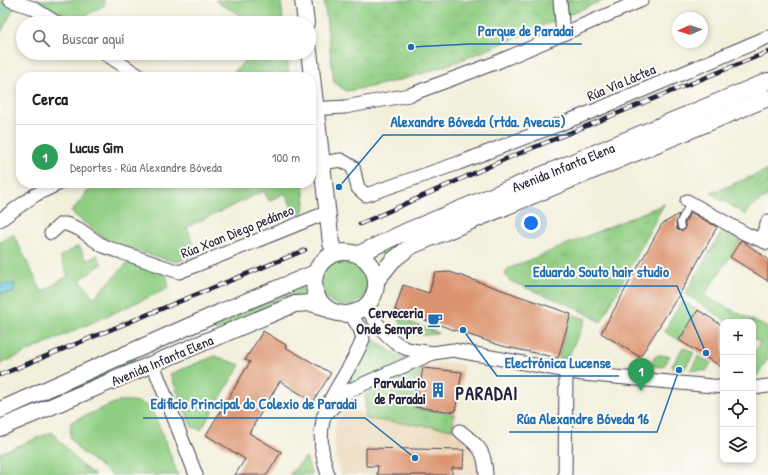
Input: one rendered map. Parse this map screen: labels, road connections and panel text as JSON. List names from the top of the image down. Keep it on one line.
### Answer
{"streets":{"street":["Rúa Vía Láctea","Avenida Infanta Elena","Rúa Xoan Diego pedáneo"]},"districts":["PARADAI"],"places":{"other":["Parque de Paradai","Alexandre Bóveda (rtda. Avecus)","Electrónica Lucense","Eduardo Souto hair studio","Rúa Alexandre Bóveda 16","Edificio Principal do Colexio de Paradai"],"cafe":["Cerveceria Onde Sempre"],"building":["Parvulario de Paradai"]},"north":"left","page":{"search":"Buscar aquí","heading":"Cerca","list":[{"mark":"1","name":"Lucus Gim","note":"Deportes · Rúa Alexandre Bóveda","value":"100 m"}],"map_buttons":["+","−"],"pins":"1"}}
